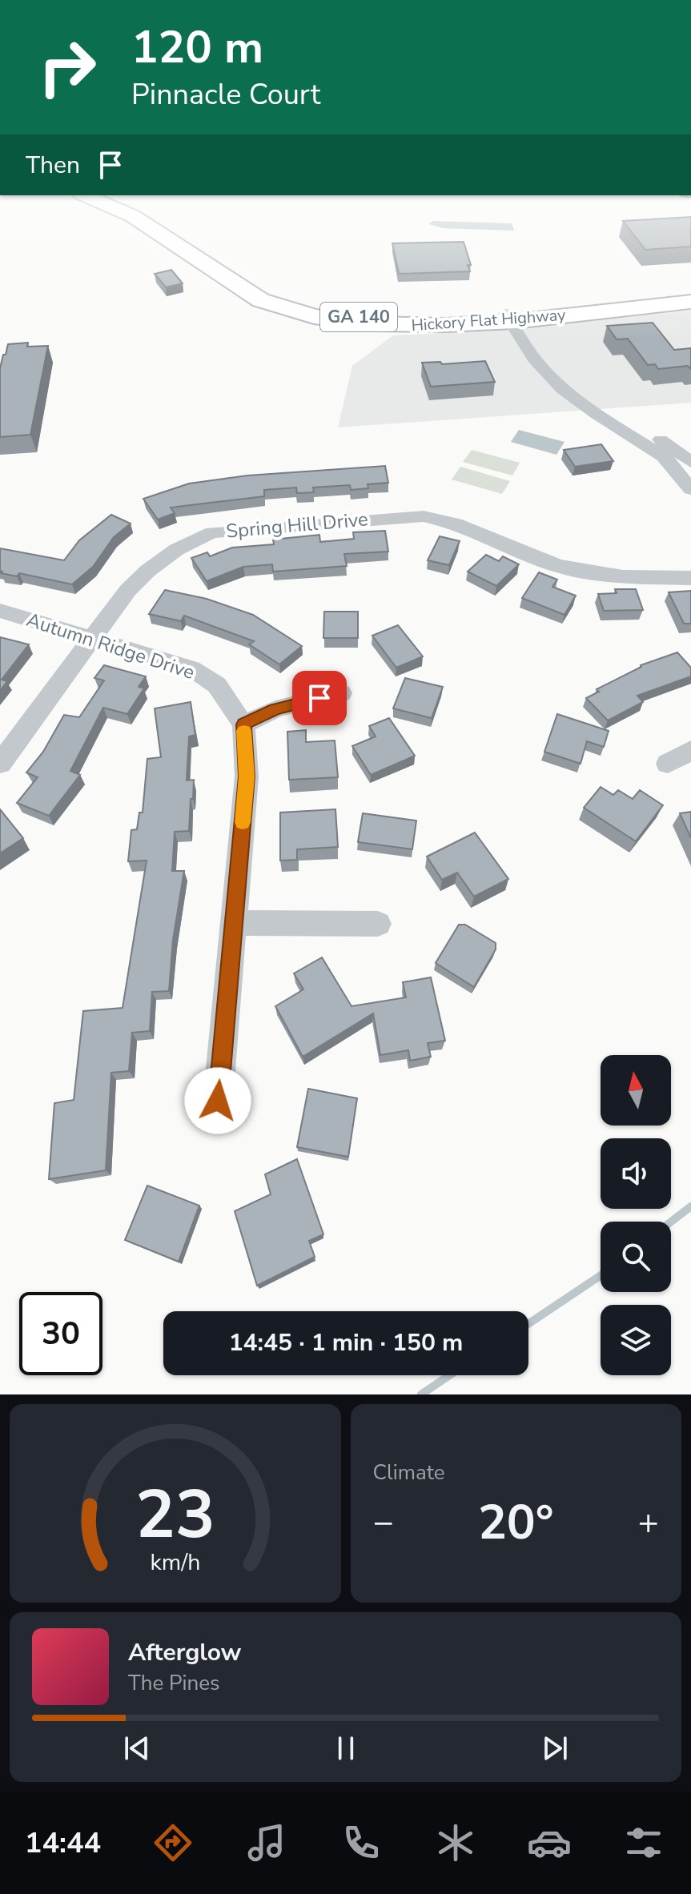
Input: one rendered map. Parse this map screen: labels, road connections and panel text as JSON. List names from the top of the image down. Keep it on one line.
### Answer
{"streets":{"main road":["GA 140","Hickory Flat Highway"],"street":["Spring Hill Drive","Autumn Ridge Drive"]},"crossings":[["Spring Hill Drive","Autumn Ridge Drive"]],"north":"top","page":{"turn":["120 m","Pinnacle Court"],"then":"Then","limit":"30","trip":"14:45 · 1 min · 150 m","tile":"Climate","heat":["−","20°","+"],"song":["Afterglow","The Pines"],"tabs":"14:44","gauge":["23","km/h"]}}
